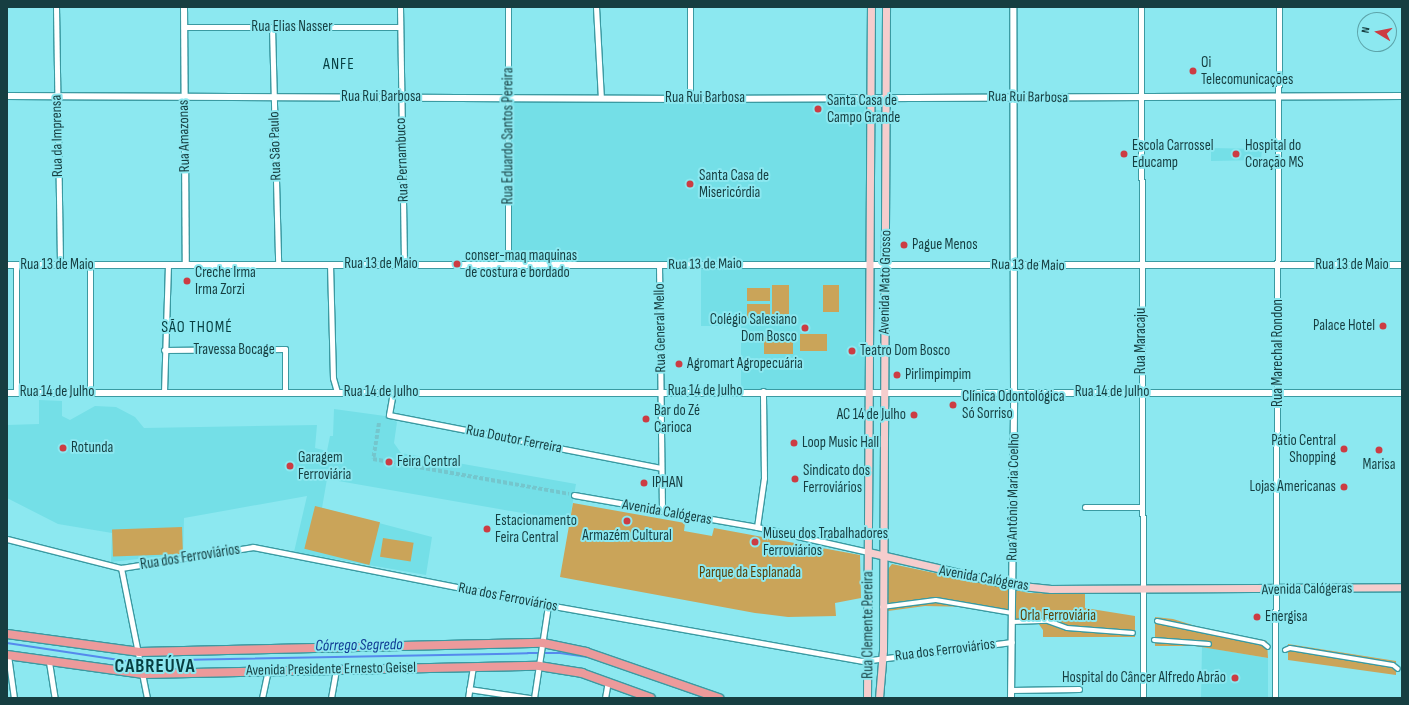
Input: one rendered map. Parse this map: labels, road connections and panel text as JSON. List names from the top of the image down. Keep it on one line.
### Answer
{"streets":{"main road":["Avenida Mato Grosso","Avenida Calógeras","Rua Clemente Pereira","Avenida Presidente Ernesto Geisel"],"street":["Rua Elias Nasser","Rua Rui Barbosa","Rua da Imprensa","Rua Amazonas","Rua Eduardo Santos Pereira","Rua São Paulo","Rua Pernambuco","Rua 13 de Maio","Rua General Mello","Rua Maracaju","Travessa Bocage","Rua Marechal Rondon","Rua 14 de Julho","Rua Doutor Ferreira","Rua Antônio Maria Coelho","Rua dos Ferroviários"]},"crossings":[["Rua Elias Nasser","Rua Amazonas"],["Rua Elias Nasser","Rua São Paulo"],["Rua Elias Nasser","Rua Pernambuco"],["Rua Rui Barbosa","Rua da Imprensa"],["Rua Rui Barbosa","Rua Amazonas"],["Rua Rui Barbosa","Rua Eduardo Santos Pereira"],["Rua Rui Barbosa","Rua São Paulo"],["Rua Rui Barbosa","Rua Pernambuco"],["Rua Rui Barbosa","Avenida Mato Grosso"],["Rua Rui Barbosa","Rua Maracaju"],["Rua Rui Barbosa","Rua Marechal Rondon"],["Rua Rui Barbosa","Rua Antônio Maria Coelho"],["Rua da Imprensa","Rua 13 de Maio"],["Rua Amazonas","Rua 13 de Maio"],["Rua Eduardo Santos Pereira","Rua 13 de Maio"],["Rua São Paulo","Rua 13 de Maio"],["Rua Pernambuco","Rua 13 de Maio"],["Rua 13 de Maio","Avenida Mato Grosso"],["Rua 13 de Maio","Rua General Mello"],["Rua 13 de Maio","Rua Maracaju"],["Rua 13 de Maio","Rua Marechal Rondon"],["Rua 13 de Maio","Rua Antônio Maria Coelho"],["Avenida Mato Grosso","Rua 14 de Julho"],["Avenida Mato Grosso","Avenida Calógeras"],["Avenida Mato Grosso","Rua Clemente Pereira"],["Rua General Mello","Rua 14 de Julho"],["Rua General Mello","Rua Doutor Ferreira"],["Rua General Mello","Avenida Calógeras"],["Rua Maracaju","Rua 14 de Julho"],["Rua Maracaju","Avenida Calógeras"],["Travessa Bocage","Rua 14 de Julho"],["Rua Marechal Rondon","Rua 14 de Julho"],["Rua Marechal Rondon","Avenida Calógeras"],["Rua 14 de Julho","Rua Doutor Ferreira"],["Rua 14 de Julho","Rua Antônio Maria Coelho"],["Rua Antônio Maria Coelho","Avenida Calógeras"],["Rua Antônio Maria Coelho","Rua dos Ferroviários"],["Avenida Calógeras","Rua Clemente Pereira"],["Rua dos Ferroviários","Rua Clemente Pereira"]],"districts":["ANFE","SÃO THOMÉ","CABREÚVA"],"water":["Córrego Segredo"],"parks":["Parque da Esplanada","Orla Ferroviária"],"places":["Oi Telecomunicações","Santa Casa de Campo Grande","Escola Carrossel Educamp","Hospital do Coração MS","Santa Casa de Misericórdia","Pague Menos","conser-maq maquinas de costura e bordado","Creche Irma Irma Zorzi","Palace Hotel","Colégio Salesiano Dom Bosco","Teatro Dom Bosco","Agromart Agropecuária","Pirlimpimpim","Clínica Odontológica Só Sorriso","AC 14 de Julho","Bar do Zé Carioca","Loop Music Hall","Rotunda","Pátio Central Shopping","Marisa","Feira Central","Garagem Ferroviária","Sindicato dos Ferroviários","IPHAN","Lojas Americanas","Armazém Cultural","Estacionamento Feira Central","Museu dos Trabalhadores Ferroviários","Energisa","Hospital do Câncer Alfredo Abrão"],"north":"left"}
